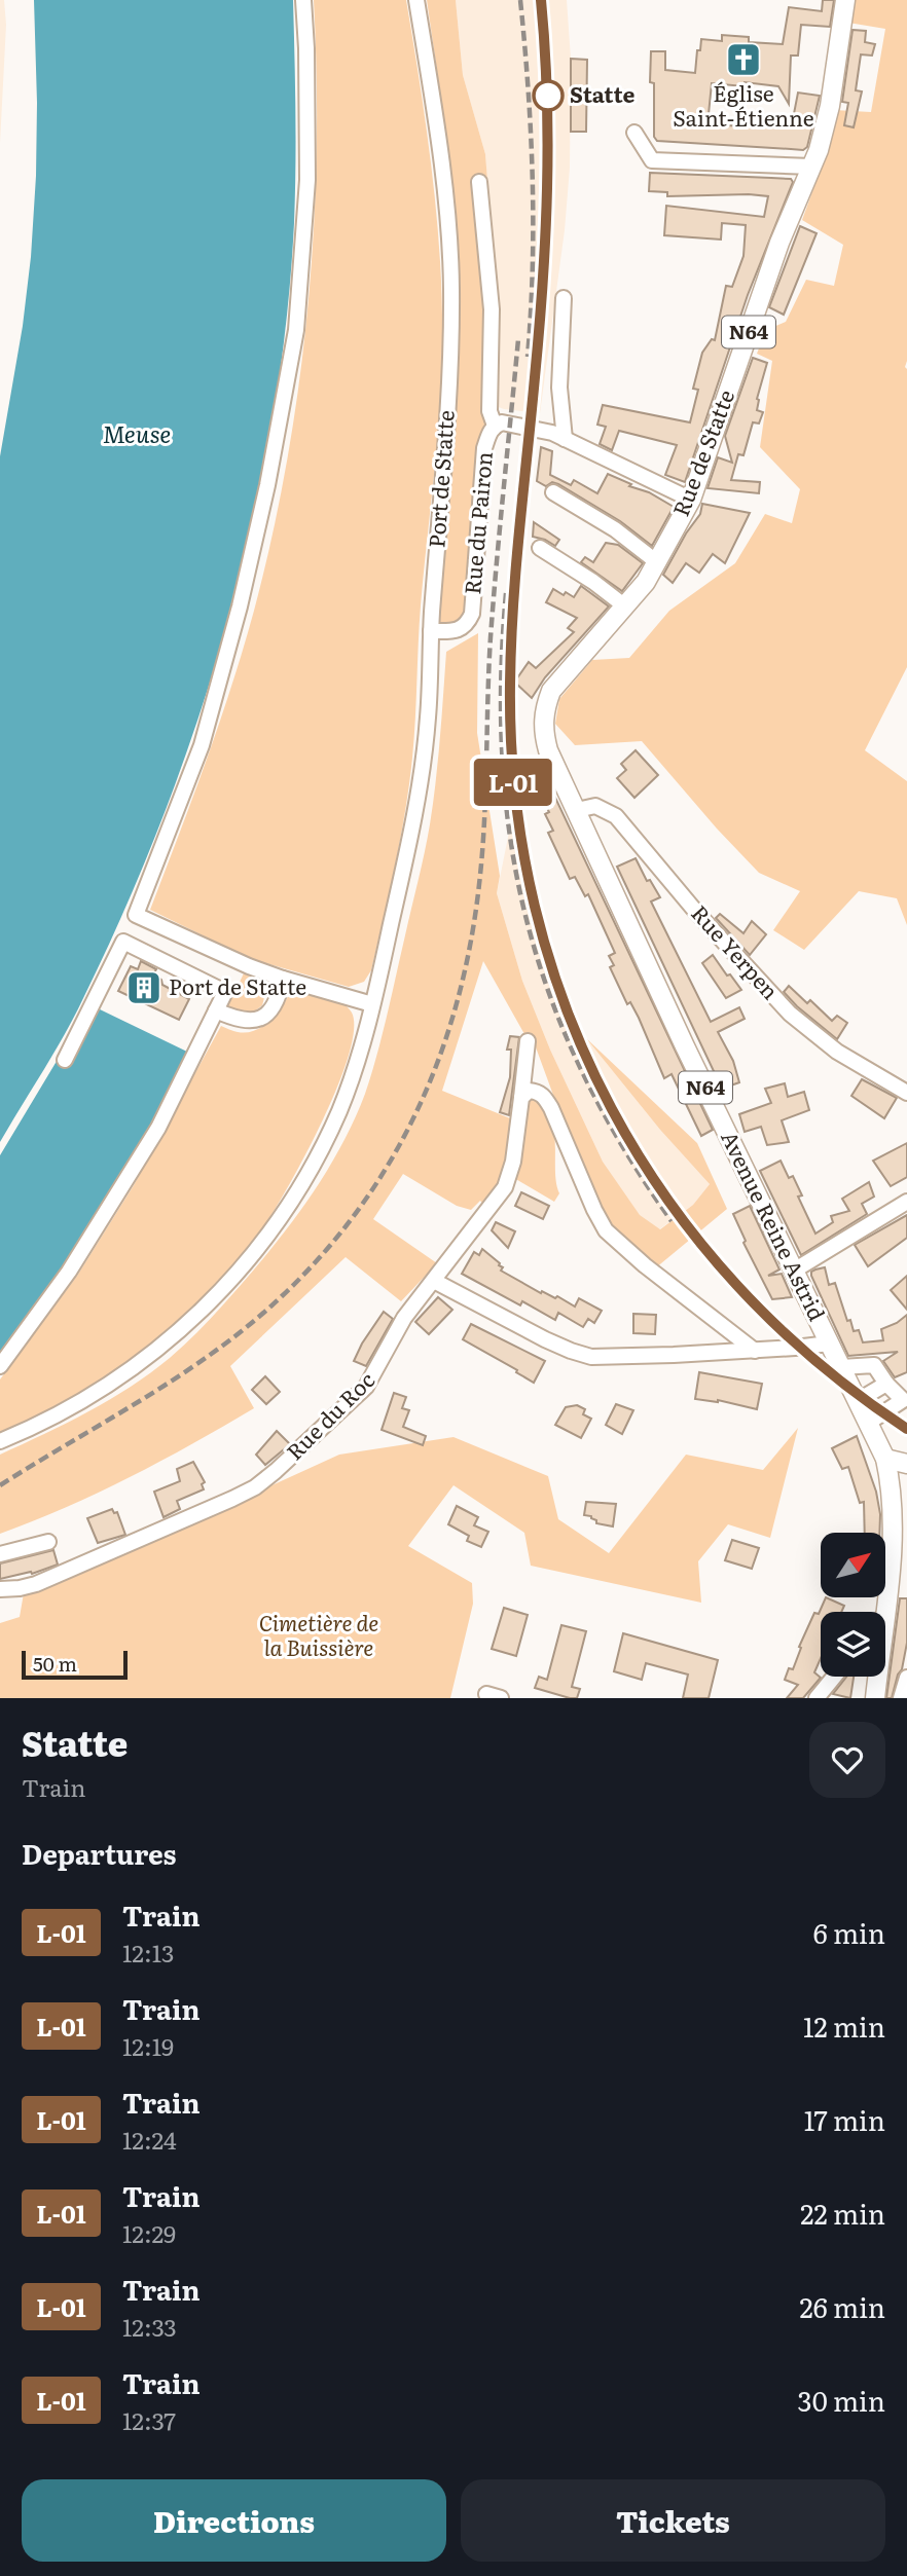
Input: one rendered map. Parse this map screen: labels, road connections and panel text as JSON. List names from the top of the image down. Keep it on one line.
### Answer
{"streets":{"main road":["N64","Rue de Statte","Avenue Reine Astrid"],"street":["Port de Statte","Rue du Pairon","Rue Yerpen","Rue du Roc"]},"crossings":[["N64","Rue de Statte"],["N64","Avenue Reine Astrid"],["Rue de Statte","Rue du Pairon"],["Rue de Statte","Avenue Reine Astrid"],["Port de Statte","Rue du Pairon"],["Rue Yerpen","Avenue Reine Astrid"]],"water":["Meuse"],"parks":["Cimetière de la Buissière"],"places":{"church":["Église Saint-Étienne"],"other":["Statte"],"building":["Port de Statte"]},"scale_bar":"50 m","north":"top right","page":{"on_map":"L-01","scale":"50 m","heading":[["Statte","Train"],"Departures"],"list":[{"mark":"L-01","name":"Train","note":"12:13","value":"6 min"},{"mark":"L-01","name":"Train","note":"12:19","value":"12 min"},{"mark":"L-01","name":"Train","note":"12:24","value":"17 min"},{"mark":"L-01","name":"Train","note":"12:29","value":"22 min"},{"mark":"L-01","name":"Train","note":"12:33","value":"26 min"},{"mark":"L-01","name":"Train","note":"12:37","value":"30 min"}],"buttons":["Directions","Tickets"]}}
